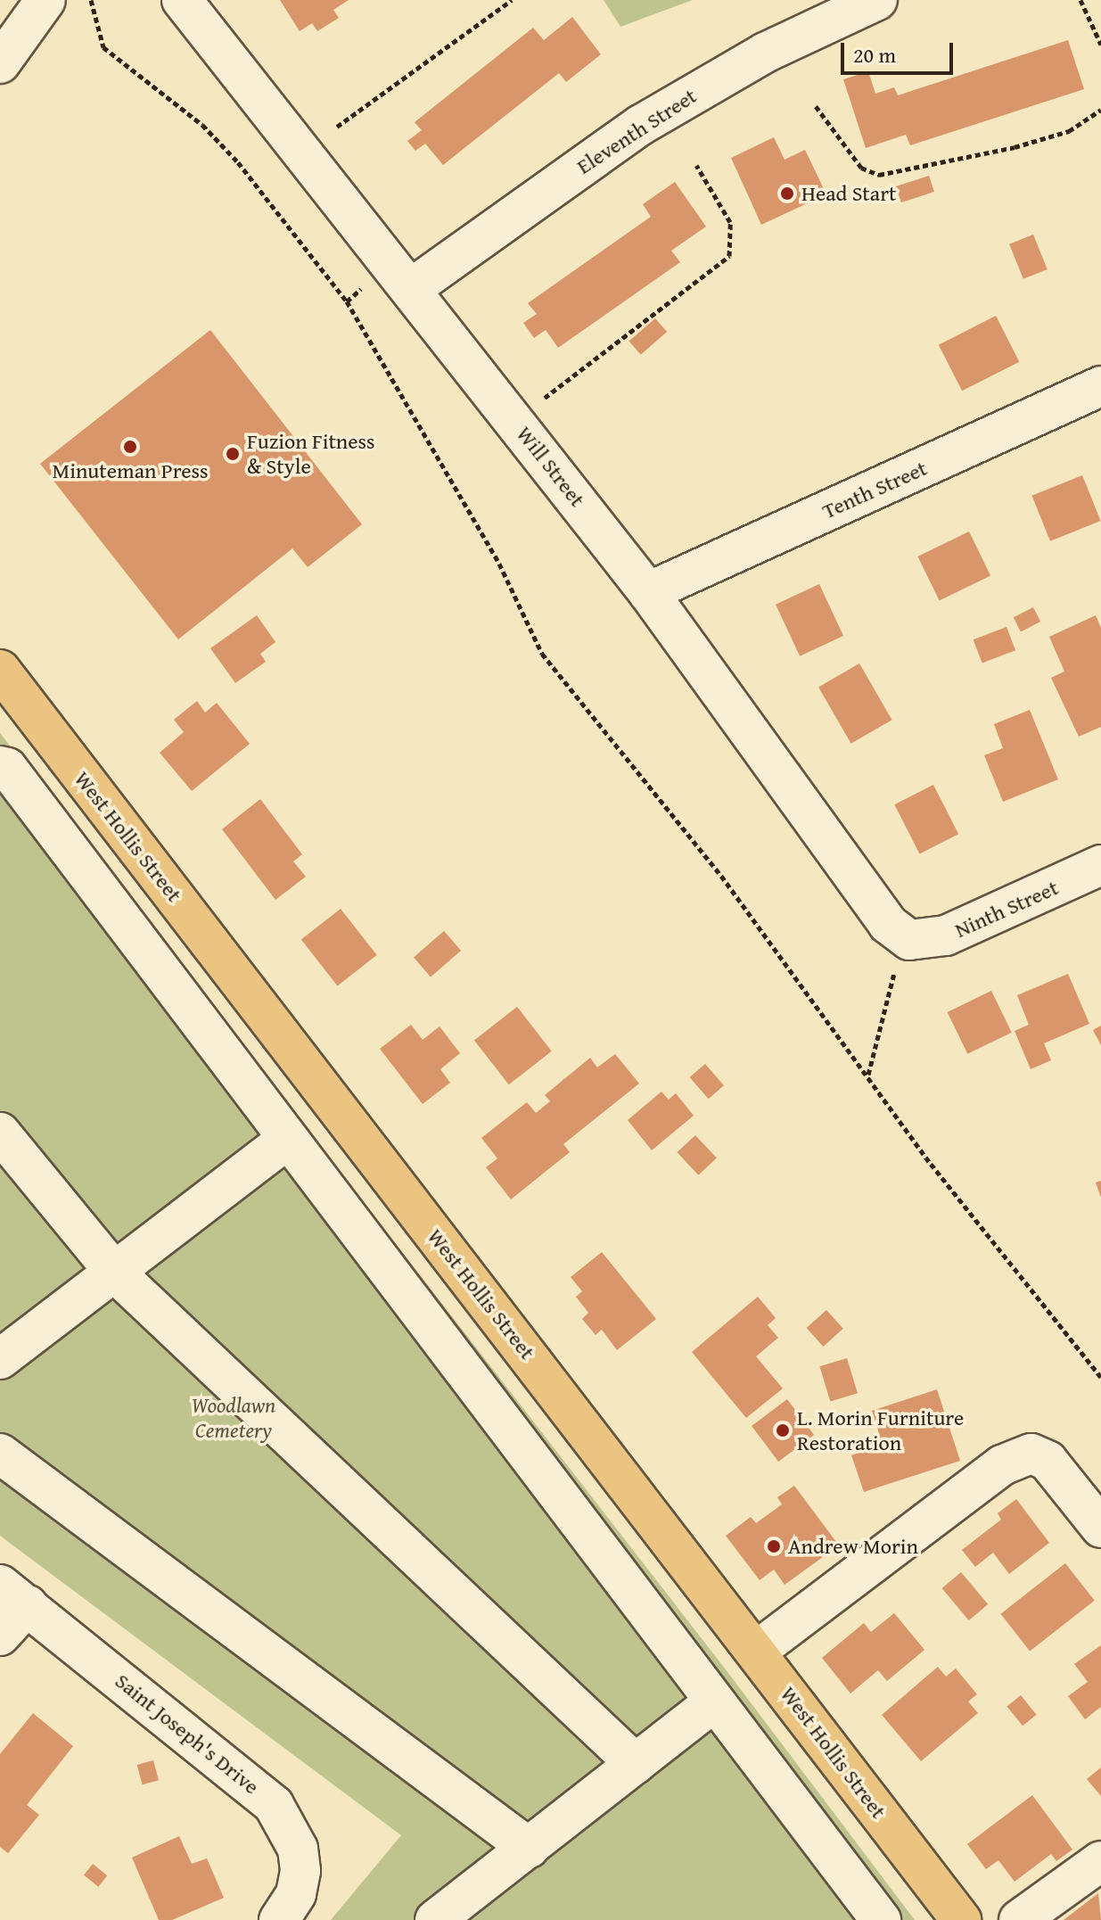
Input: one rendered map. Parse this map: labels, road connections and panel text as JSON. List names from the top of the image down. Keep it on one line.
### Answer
{"streets":{"main road":["West Hollis Street"],"street":["Eleventh Street","Will Street","Tenth Street","Ninth Street","Saint Joseph's Drive"]},"crossings":[["Eleventh Street","Will Street"],["Will Street","Tenth Street"],["Will Street","Ninth Street"]],"parks":["Woodlawn Cemetery"],"places":["Head Start","Minuteman Press","Fuzion Fitness & Style","L. Morin Furniture Restoration","Andrew Morin"],"scale_bar":"20 m"}
